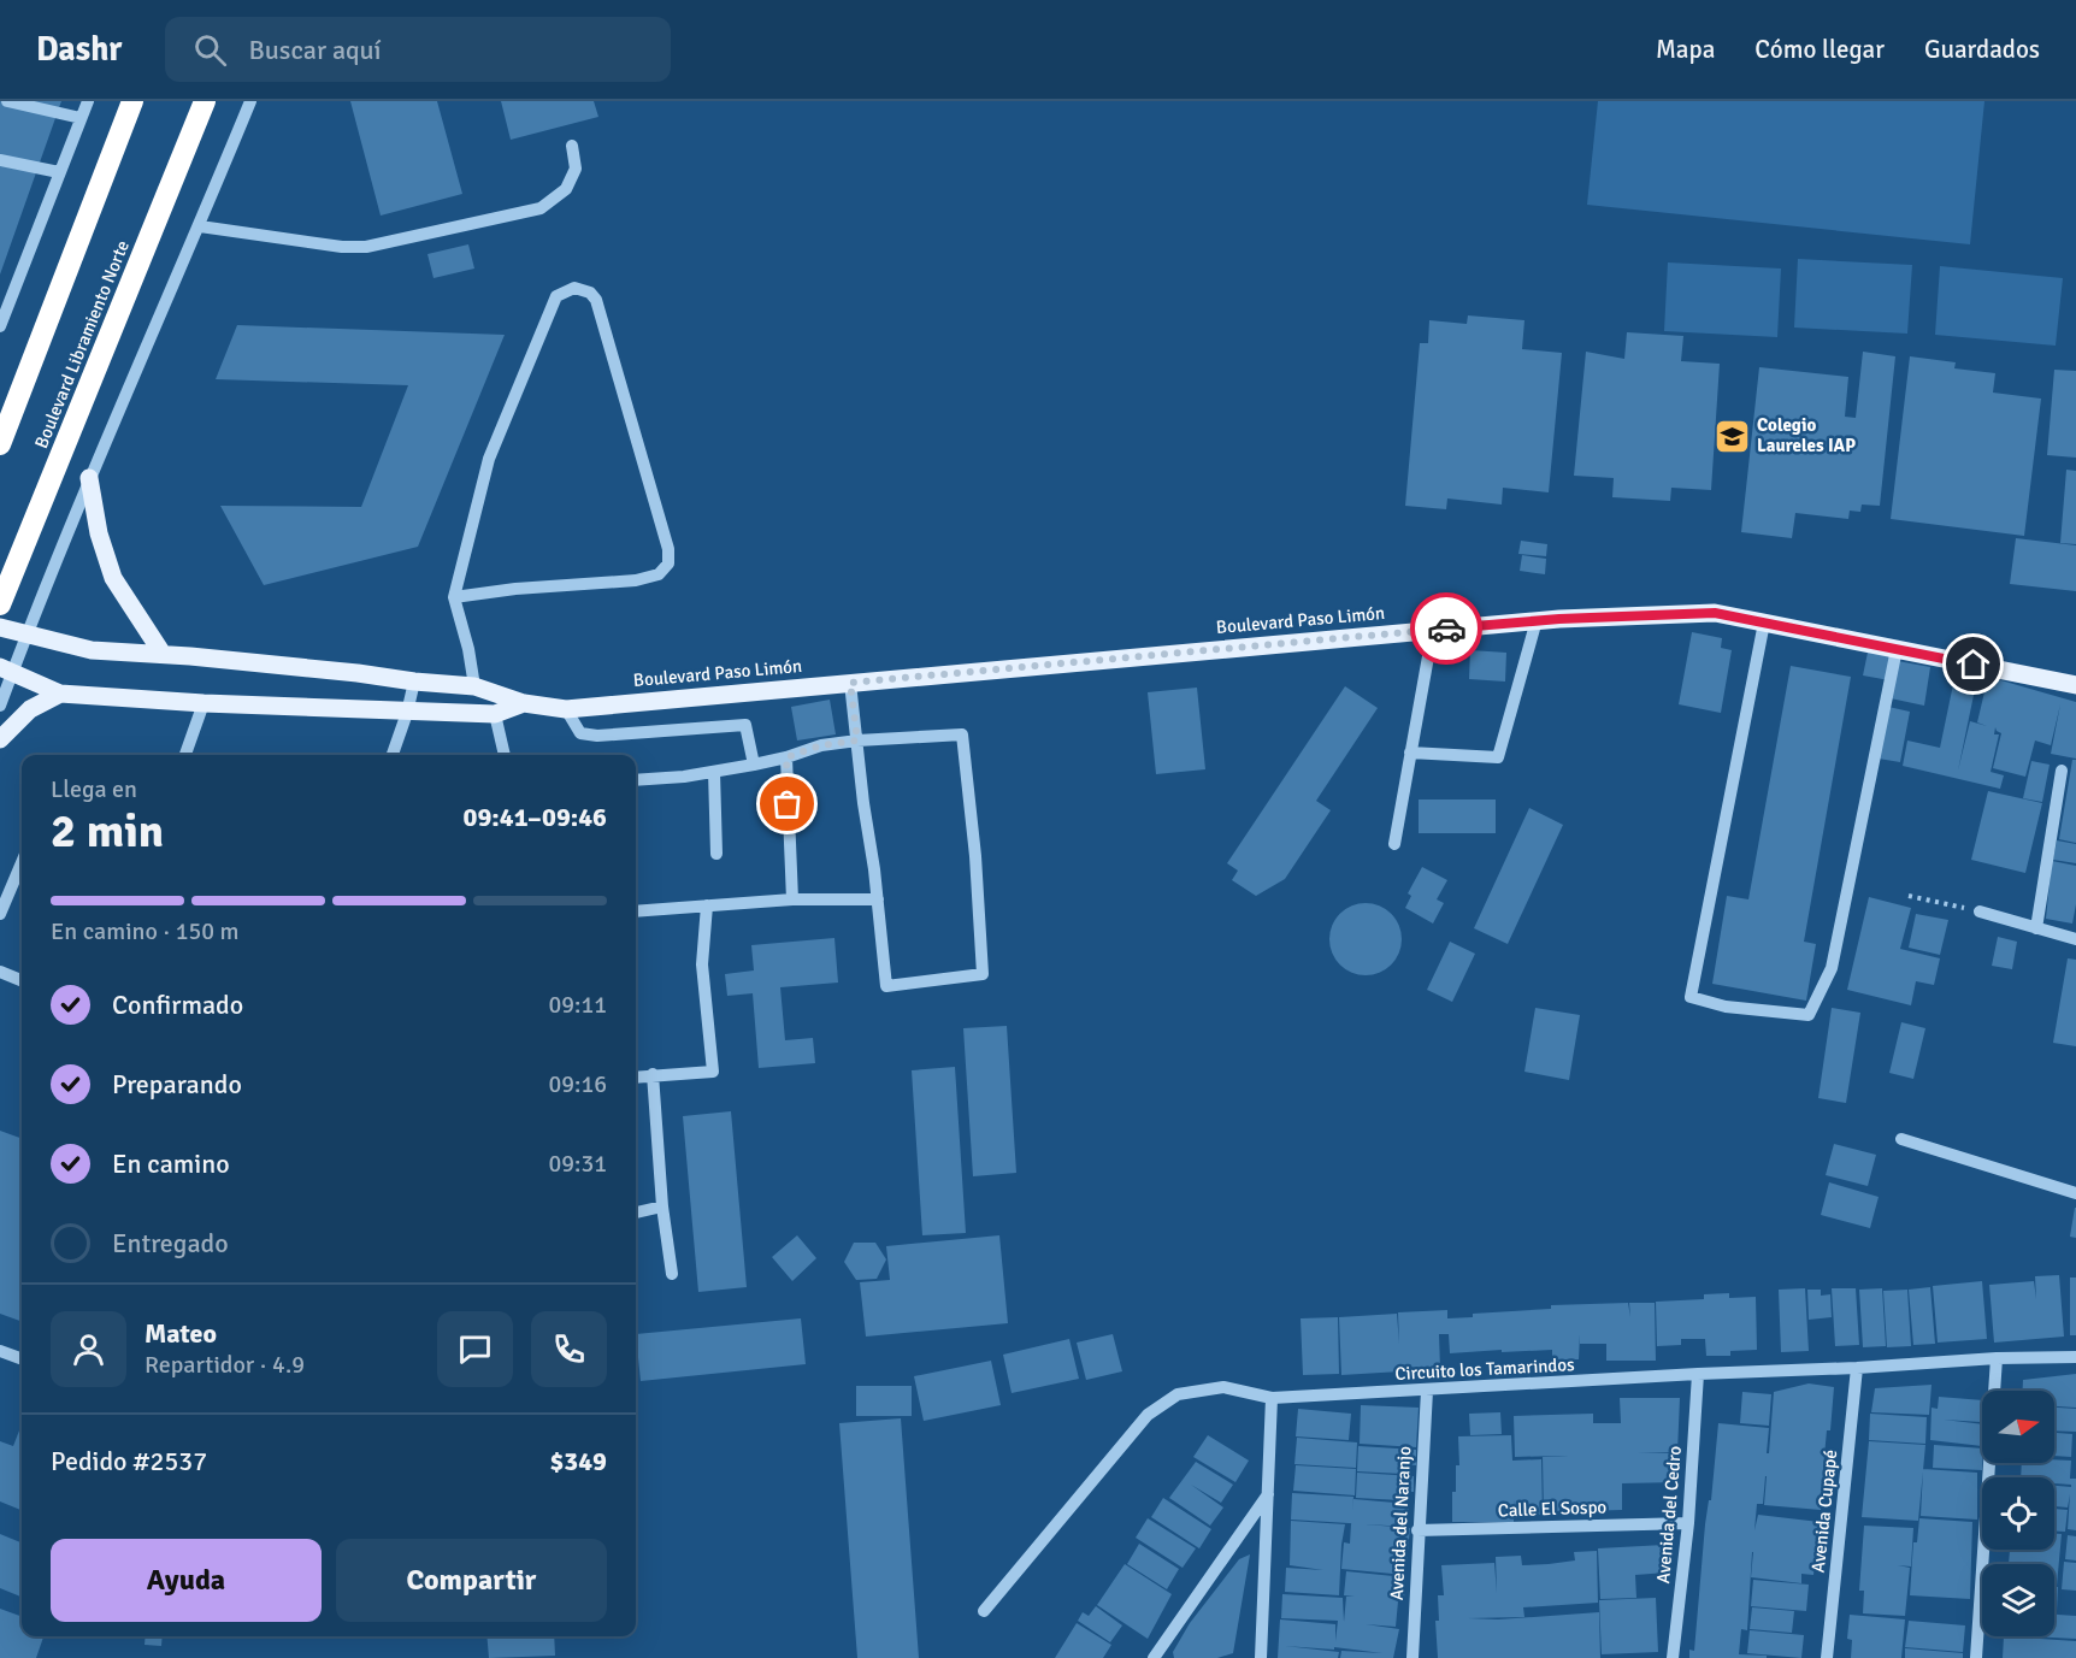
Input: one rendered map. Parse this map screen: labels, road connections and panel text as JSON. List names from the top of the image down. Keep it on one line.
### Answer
{"streets":{"highway":["Boulevard Libramiento Norte"],"main road":["Boulevard Paso Limón"],"street":["Circuito los Tamarindos","Calle El Sospo","Avenida Cupapé","Avenida del Cedro","Avenida del Naranjo"]},"crossings":[["Circuito los Tamarindos","Avenida Cupapé"],["Circuito los Tamarindos","Avenida del Cedro"],["Circuito los Tamarindos","Avenida del Naranjo"],["Calle El Sospo","Avenida del Cedro"],["Calle El Sospo","Avenida del Naranjo"]],"places":{"school or university":["Colegio Laureles IAP"]},"north":"right","page":{"header":"Dashr","search":"Buscar aquí","nav":["Mapa","Cómo llegar","Guardados"],"heading":["2 min","Llega en","09:41–09:46"],"panel":["Mateo","Repartidor · 4.9","Pedido #2537","$349"],"bar":"En camino · 150 m","list":[["Confirmado","09:11"],["Preparando","09:16"],["En camino","09:31"],"Entregado"],"buttons":["Ayuda","Compartir"]}}
